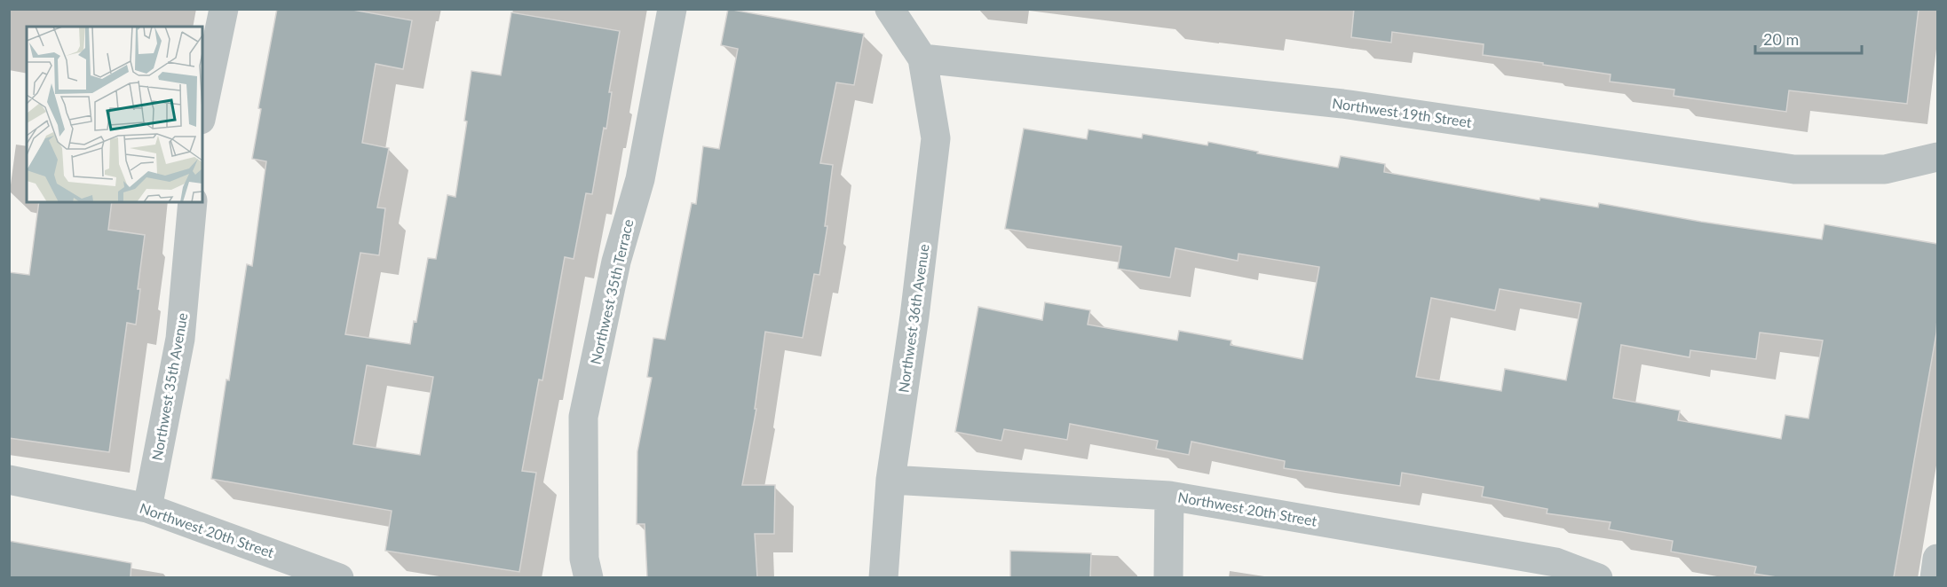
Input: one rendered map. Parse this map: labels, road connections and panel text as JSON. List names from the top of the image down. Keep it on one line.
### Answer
{"streets":{"street":["Northwest 19th Street","Northwest 35th Terrace","Northwest 36th Avenue","Northwest 35th Avenue","Northwest 20th Street"]},"crossings":[["Northwest 19th Street","Northwest 36th Avenue"],["Northwest 36th Avenue","Northwest 20th Street"],["Northwest 35th Avenue","Northwest 20th Street"]],"scale_bar":"20 m"}
